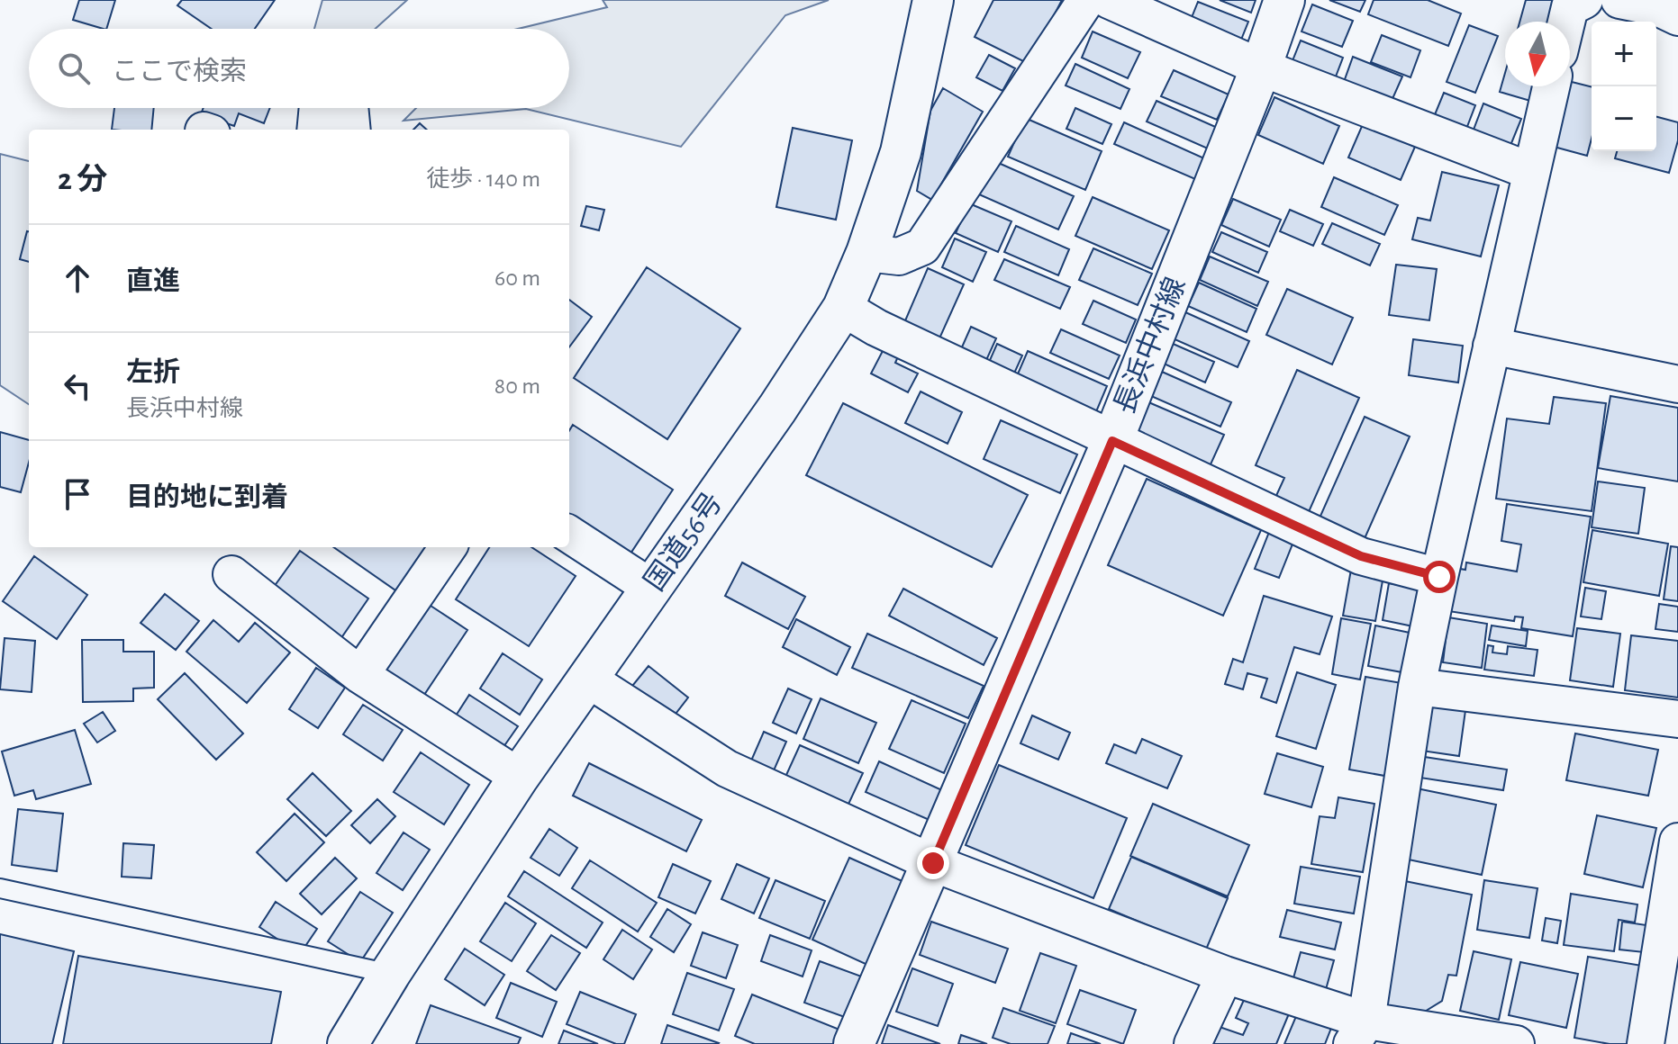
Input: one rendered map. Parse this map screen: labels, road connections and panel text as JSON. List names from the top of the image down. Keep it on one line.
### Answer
{"streets":{"main road":["長浜中村線","国道56号"]},"north":"bottom","page":{"map_buttons":["+","−"],"search":"ここで検索","heading":["2 分","徒歩 · 140 m"],"list":[["直進","60 m"],["左折","長浜中村線","80 m"],"目的地に到着"]}}
